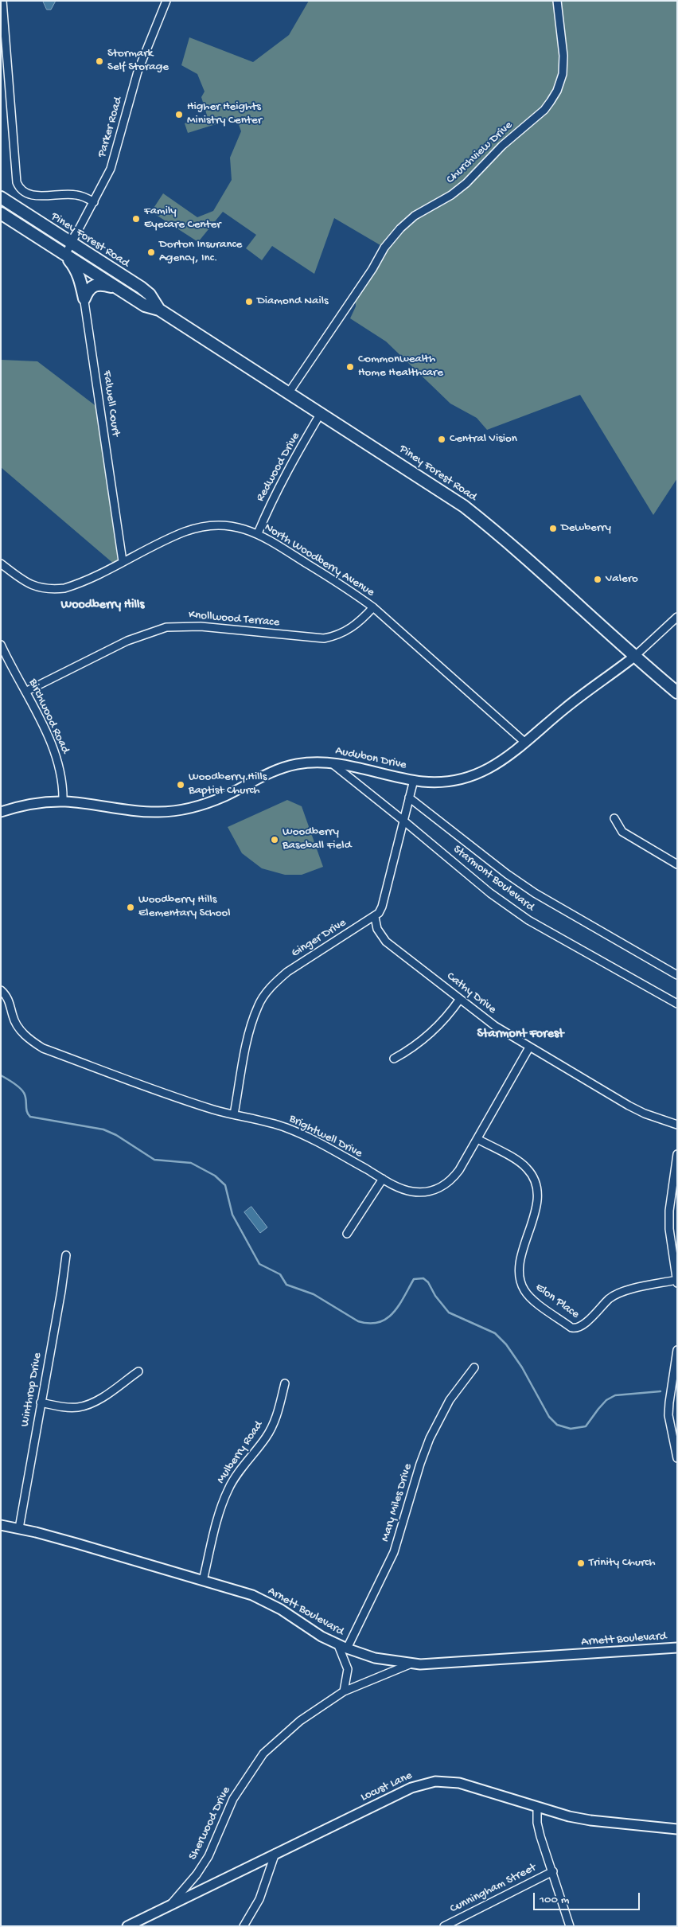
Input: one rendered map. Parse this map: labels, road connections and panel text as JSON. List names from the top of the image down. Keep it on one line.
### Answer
{"streets":{"main road":["Piney Forest Road"],"street":["Parker Road","Churchview Drive","Falwell Court","Redwood Drive","North Woodberry Avenue","Knollwood Terrace","Birchwood Road","Audubon Drive","Starmont Boulevard","Ginger Drive","Cathy Drive","Brightwell Drive","Elon Place","Winthrop Drive","Mulberry Road","Mary Miles Drive","Arnett Boulevard","Locust Lane","Sherwood Drive","Cunningham Street"]},"crossings":[["Parker Road","Piney Forest Road"],["Parker Road","Falwell Court"],["Churchview Drive","Piney Forest Road"],["Piney Forest Road","Falwell Court"],["Piney Forest Road","Redwood Drive"],["Piney Forest Road","Audubon Drive"],["Falwell Court","North Woodberry Avenue"],["Redwood Drive","North Woodberry Avenue"],["North Woodberry Avenue","Knollwood Terrace"],["North Woodberry Avenue","Audubon Drive"],["Knollwood Terrace","Birchwood Road"],["Birchwood Road","Audubon Drive"],["Audubon Drive","Starmont Boulevard"],["Audubon Drive","Ginger Drive"],["Starmont Boulevard","Ginger Drive"],["Ginger Drive","Cathy Drive"],["Ginger Drive","Brightwell Drive"],["Cathy Drive","Brightwell Drive"],["Brightwell Drive","Elon Place"],["Winthrop Drive","Arnett Boulevard"],["Mulberry Road","Arnett Boulevard"],["Mary Miles Drive","Arnett Boulevard"],["Arnett Boulevard","Sherwood Drive"],["Locust Lane","Sherwood Drive"]],"districts":["Woodberry Hills","Starmont Forest"],"places":["Stormark Self Storage","Higher Heights Ministry Center","Family Eyecare Center","Dorton Insurance Agency, Inc.","Diamond Nails","Commonwealth Home Healthcare","Central Vision","Dewberry","Valero","Woodberry Hills Baptist Church","Woodberry Baseball Field","Woodberry Hills Elementary School","Trinity Church"],"scale_bar":"100 m"}
